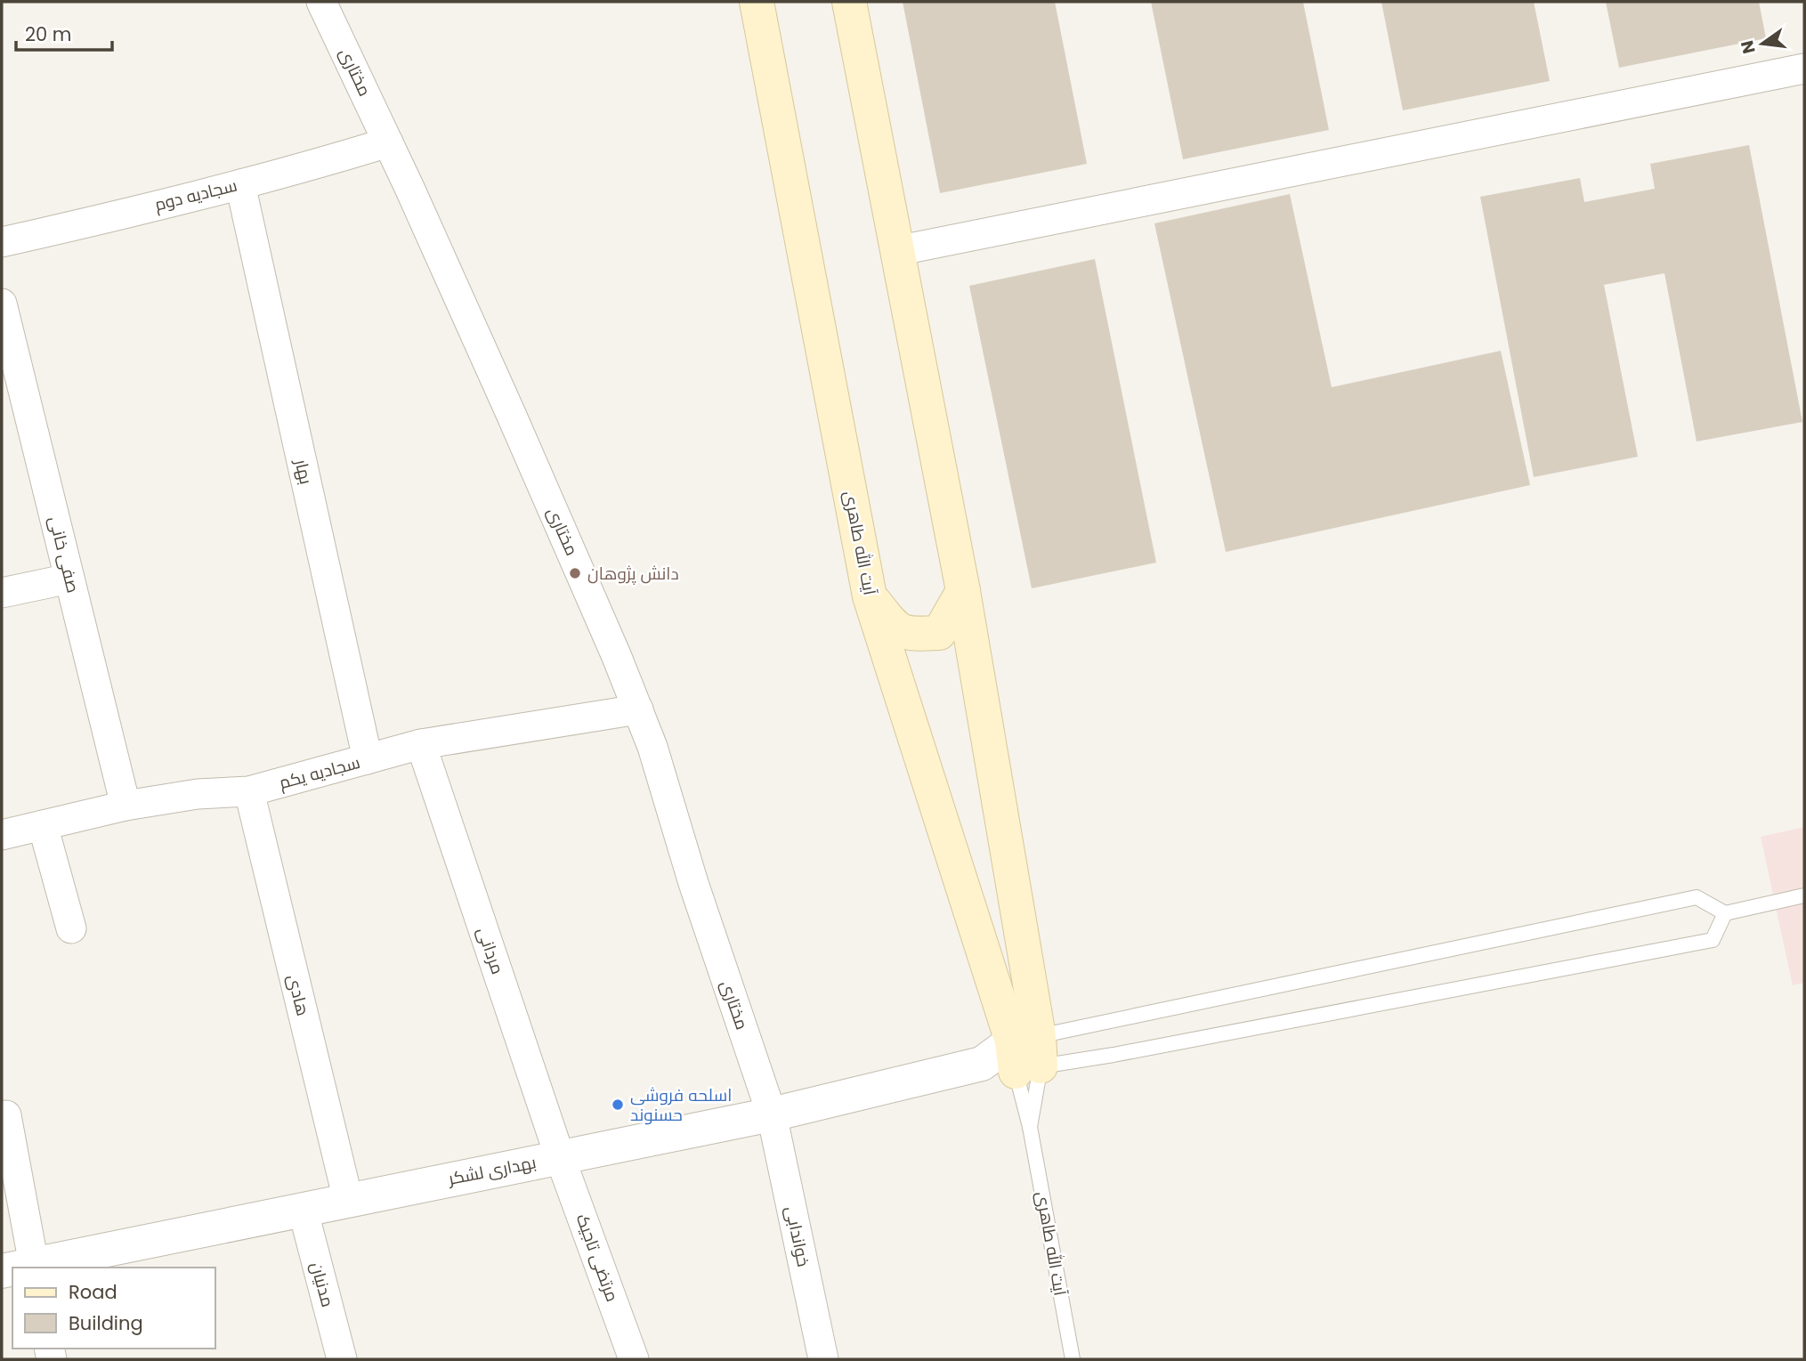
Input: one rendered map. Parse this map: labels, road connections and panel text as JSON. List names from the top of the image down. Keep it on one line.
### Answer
{"streets":{"main road":["آیت الله طاهری"],"street":["مختاری","سجادیه دوم","بهار","صفی خانی","سجادیه یکم","مردانی","هادی","بهداری لشکر","خواندابی","مرتضی تاجیک","مدنیان"]},"crossings":[["مختاری","سجادیه دوم"],["مختاری","سجادیه یکم"],["مختاری","بهداری لشکر"],["مختاری","خواندابی"],["سجادیه دوم","بهار"],["بهار","سجادیه یکم"],["آیت الله طاهری","بهداری لشکر"],["صفی خانی","سجادیه یکم"],["سجادیه یکم","مردانی"],["سجادیه یکم","هادی"],["مردانی","بهداری لشکر"],["مردانی","مرتضی تاجیک"],["هادی","بهداری لشکر"],["بهداری لشکر","خواندابی"],["بهداری لشکر","مرتضی تاجیک"],["بهداری لشکر","مدنیان"]],"places":["دانش پژوهان","اسلحه فروشی حسنوند"],"legend":["Road","Building"],"scale_bar":"20 m","north":"left"}
